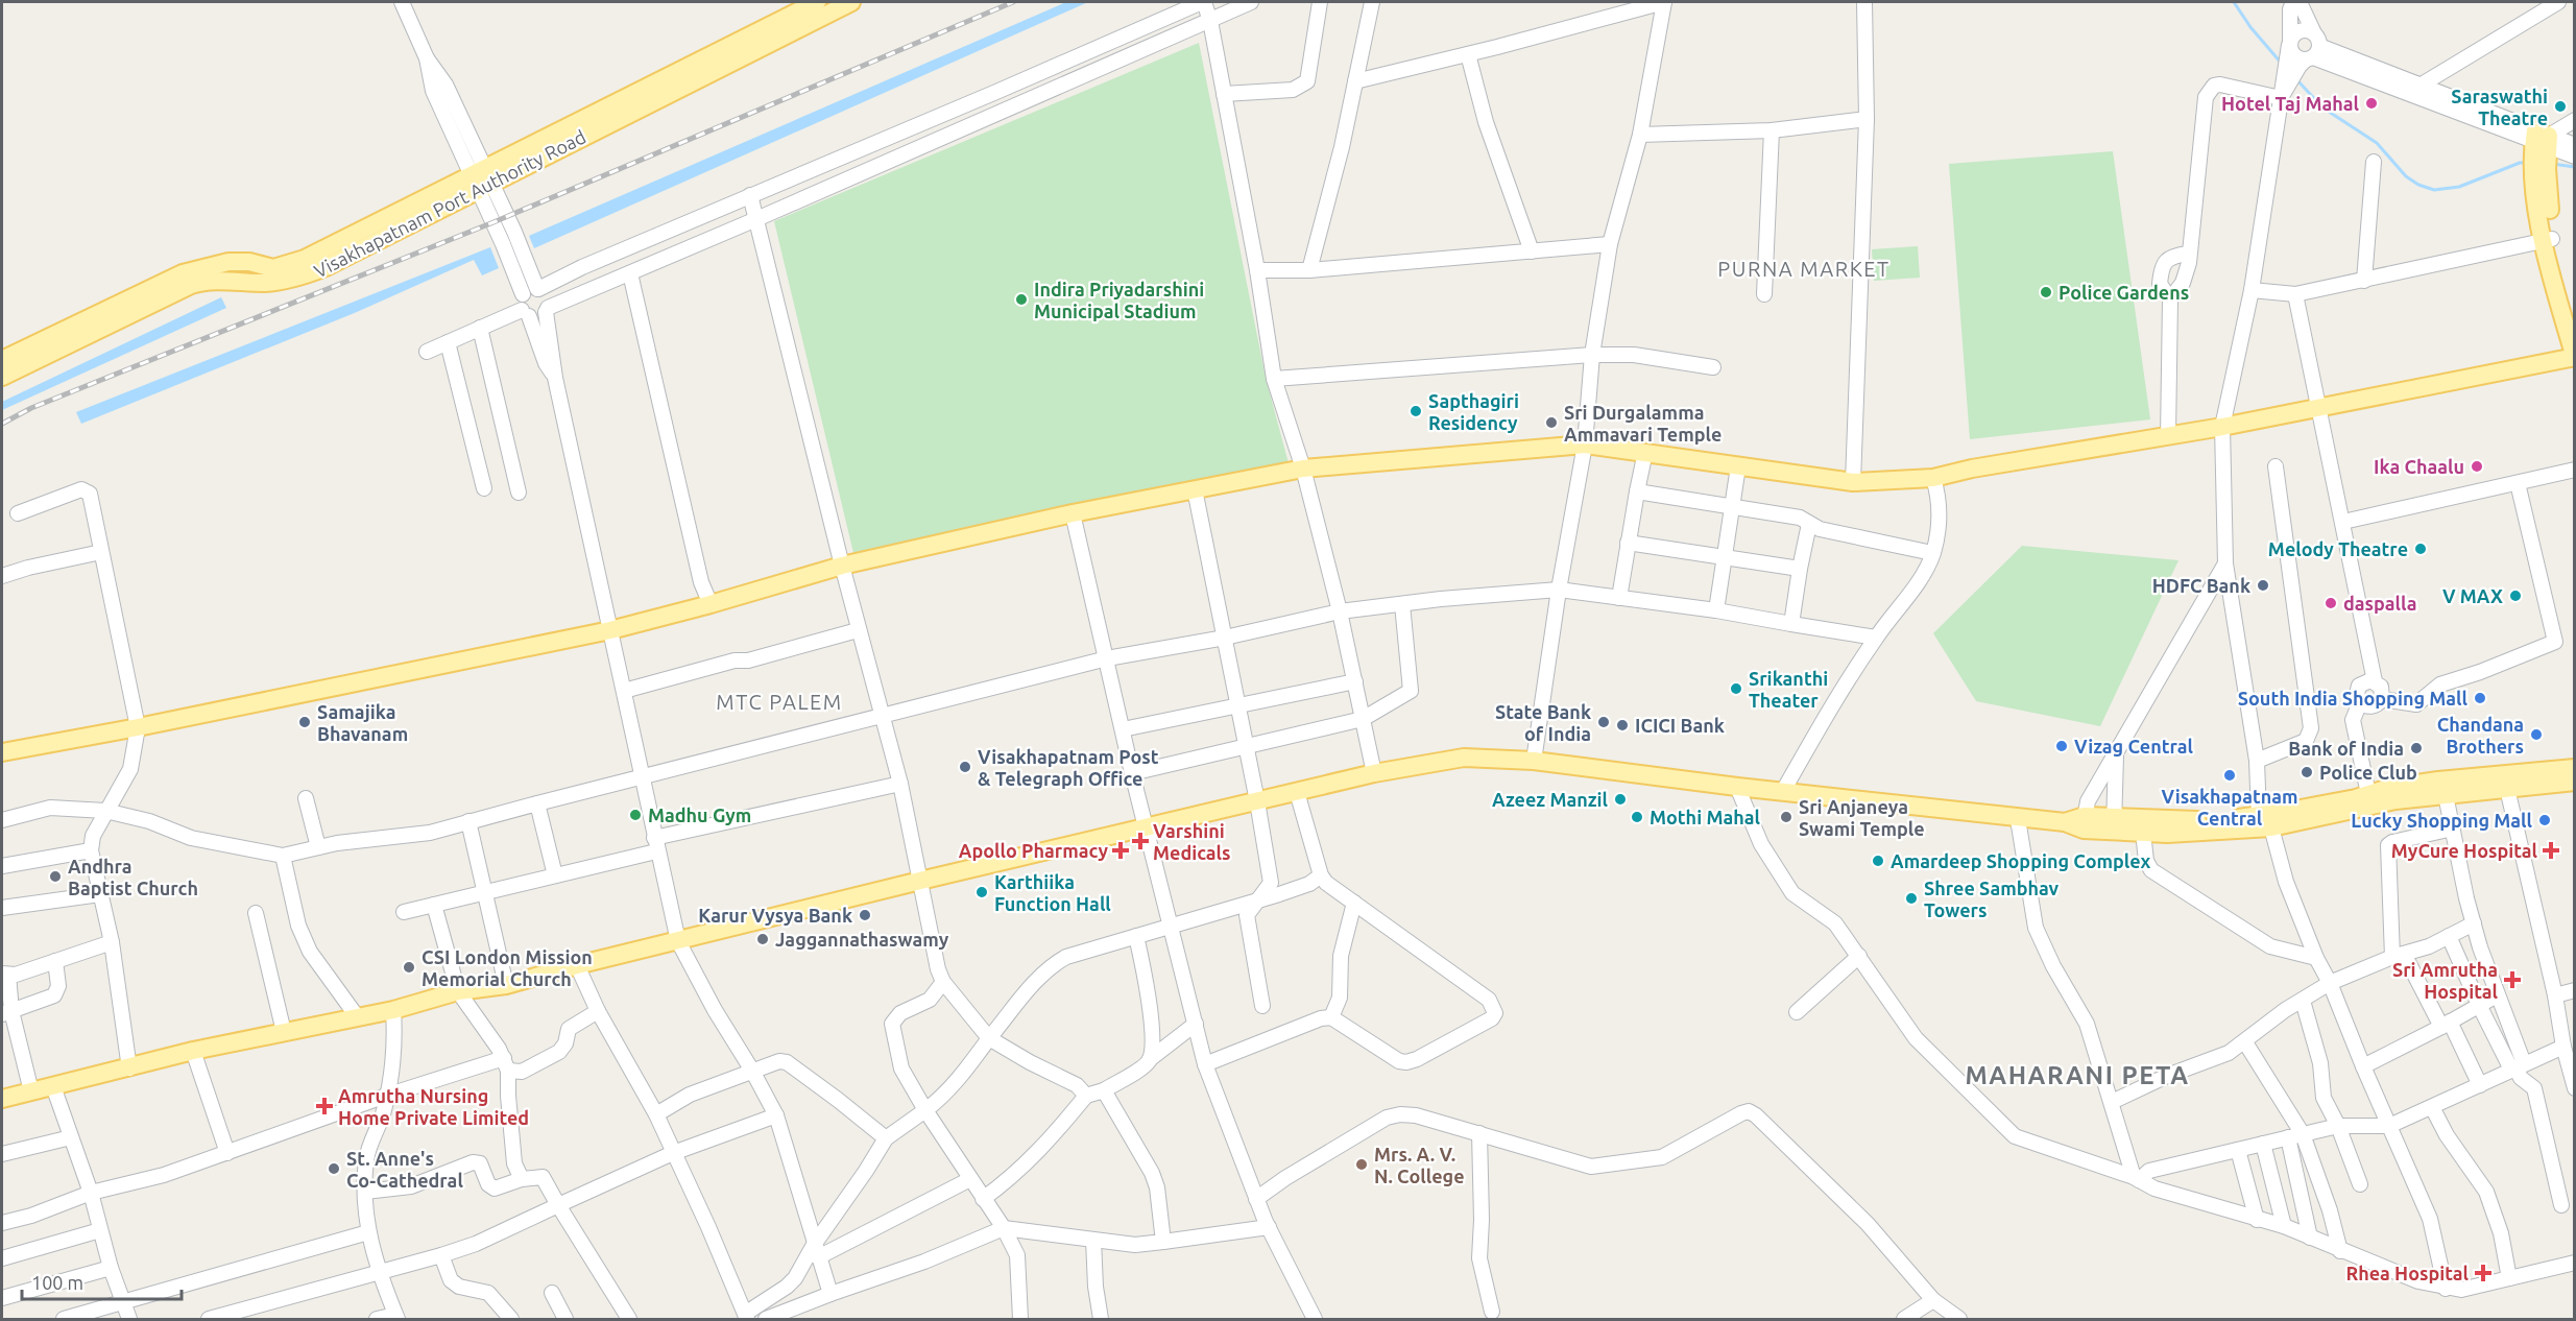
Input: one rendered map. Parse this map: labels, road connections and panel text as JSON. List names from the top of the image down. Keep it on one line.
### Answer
{"streets":{"main road":["Visakhapatnam Port Authority Road"]},"districts":["PURNA MARKET","MTC PALEM","MAHARANI PETA"],"places":{"other":["Hotel Taj Mahal","Saraswathi Theatre","Police Gardens","Indira Priyadarshini Municipal Stadium","Sapthagiri Residency","Sri Durgalamma Ammavari Temple","Ika Chaalu","Melody Theatre","HDFC Bank","V MAX","daspalla","Srikanthi Theater","South India Shopping Mall","Samajika Bhavanam","State Bank of India","ICICI Bank","Chandana Brothers","Vizag Central","Bank of India","Visakhapatnam Post & Telegraph Office","Police Club","Visakhapatnam Central","Azeez Manzil","Madhu Gym","Mothi Mahal","Sri Anjaneya Swami Temple","Lucky Shopping Mall","Amardeep Shopping Complex","Andhra Baptist Church","Karthiika Function Hall","Shree Sambhav Towers","Karur Vysya Bank","Jaggannathaswamy","CSI London Mission Memorial Church","Mrs. A. V. N. College","St. Anne's Co-Cathedral"],"health":["Varshini Medicals","Apollo Pharmacy","MyCure Hospital","Sri Amrutha Hospital","Amrutha Nursing Home Private Limited","Rhea Hospital"]},"scale_bar":"100 m"}
